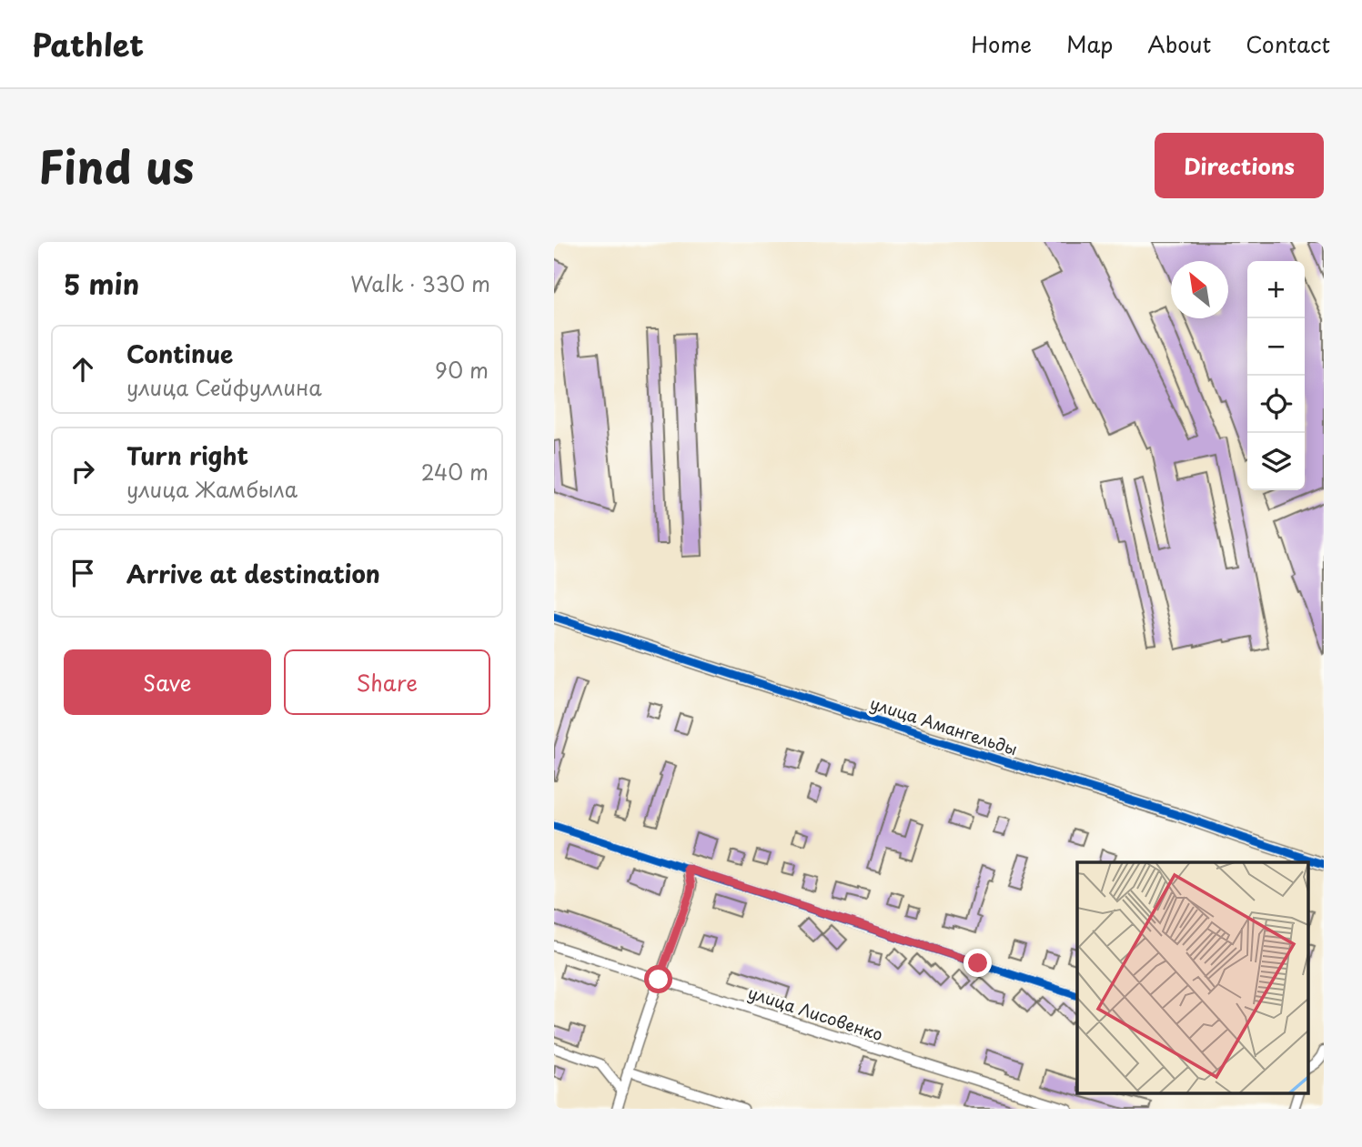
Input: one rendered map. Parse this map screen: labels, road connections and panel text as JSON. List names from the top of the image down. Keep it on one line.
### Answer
{"streets":{"street":["улица Амангельды","улица Лисовенко"]},"north":"top left","page":{"header":"Pathlet","nav":["Home","Map","About","Contact"],"title":"Find us","buttons":["Directions",["Save","Share"]],"heading":["5 min","Walk · 330 m"],"map_buttons":["+","−"],"list":[["Continue","улица Сейфуллина","90 m"],["Turn right","улица Жамбыла","240 m"],"Arrive at destination"]}}
